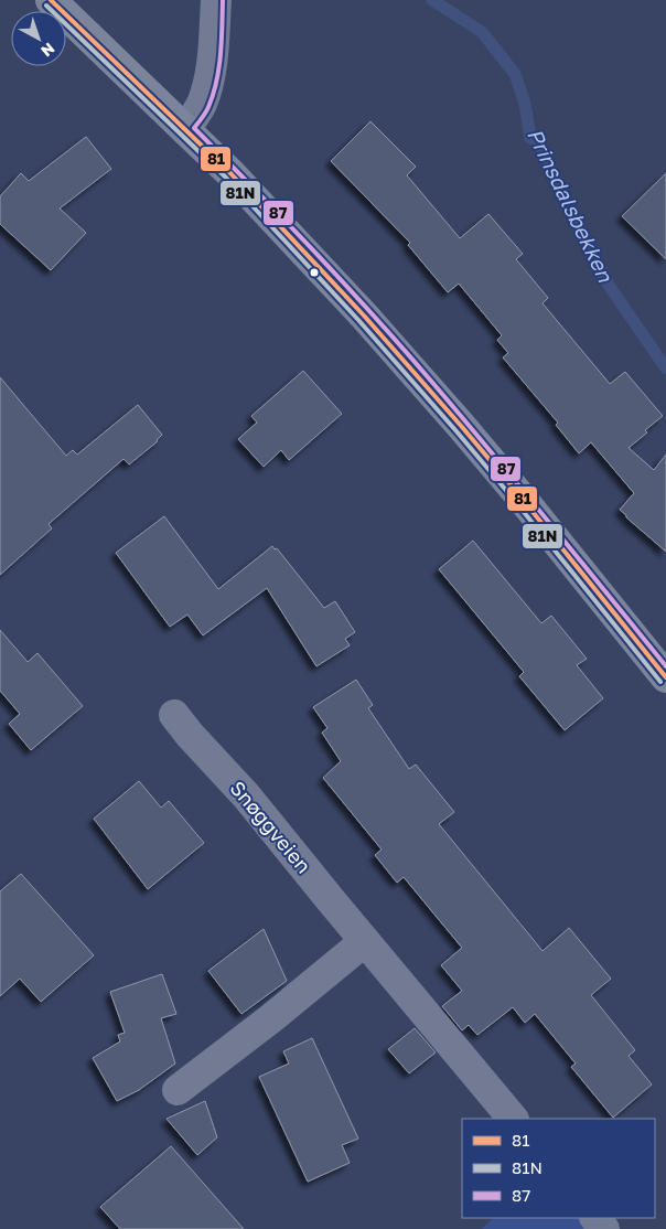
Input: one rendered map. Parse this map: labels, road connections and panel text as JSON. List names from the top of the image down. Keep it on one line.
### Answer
{"streets":{"street":["Snøggveien"]},"water":["Prinsdalsbekken"],"lines":["transit line 81","transit line 87","transit line 81N"],"legend":["81","81N","87"],"north":"bottom right"}
